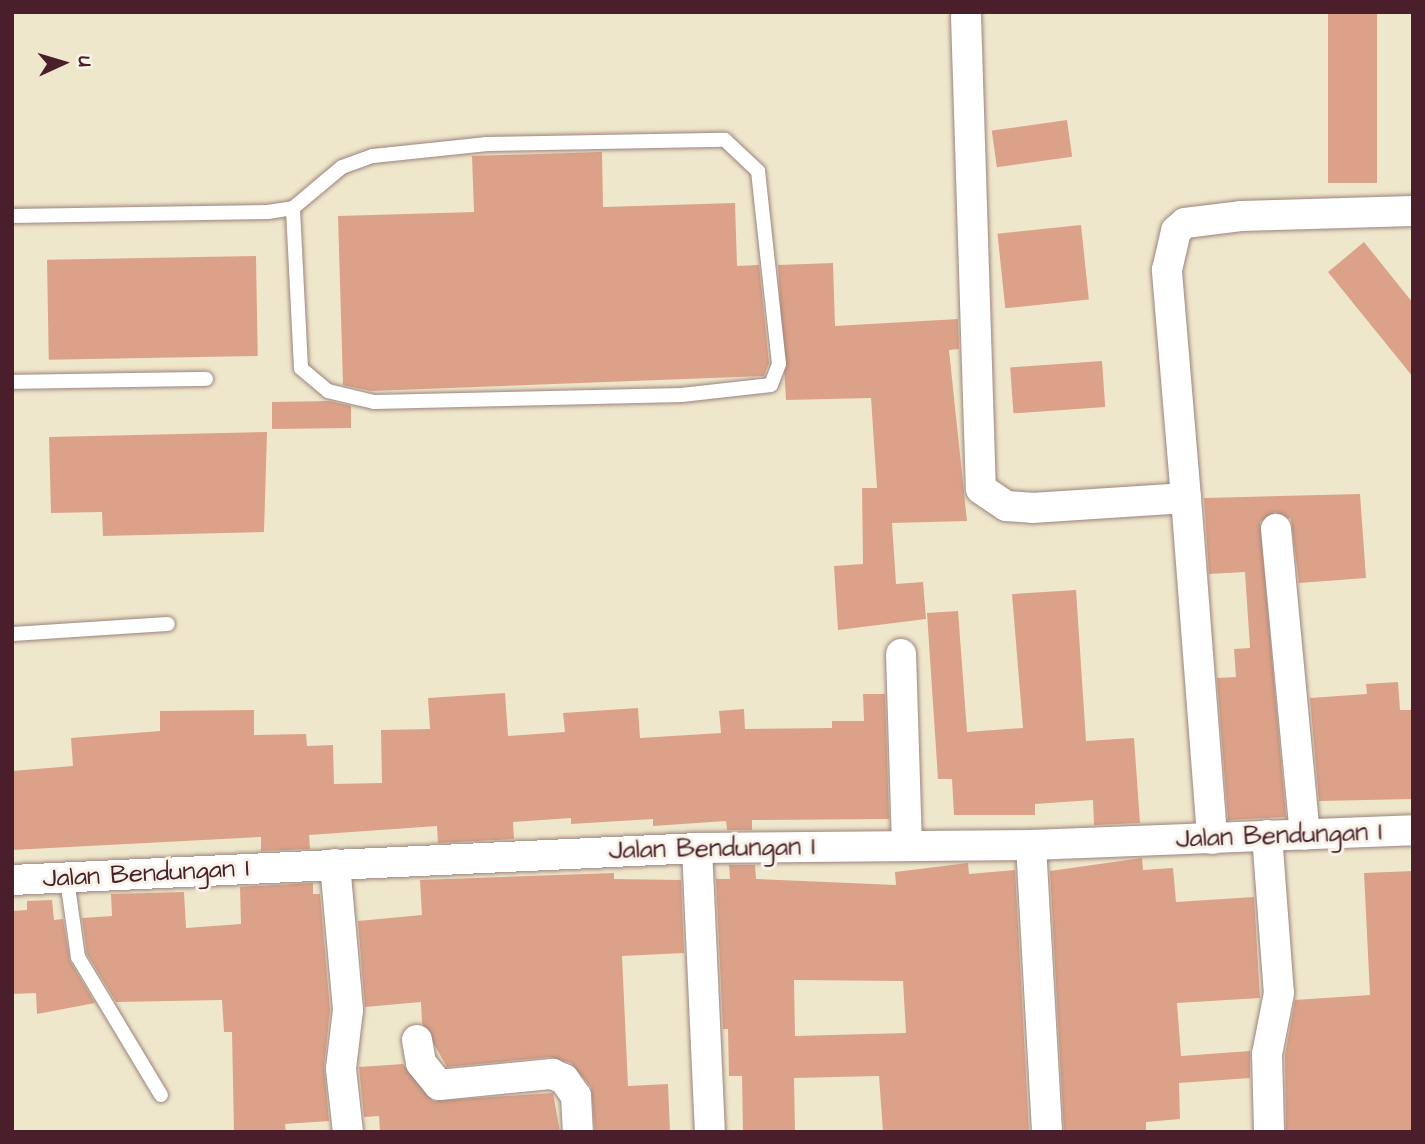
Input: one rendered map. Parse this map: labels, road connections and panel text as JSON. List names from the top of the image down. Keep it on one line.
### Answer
{"streets":{"street":["Jalan Bendungan I"]},"north":"right"}
